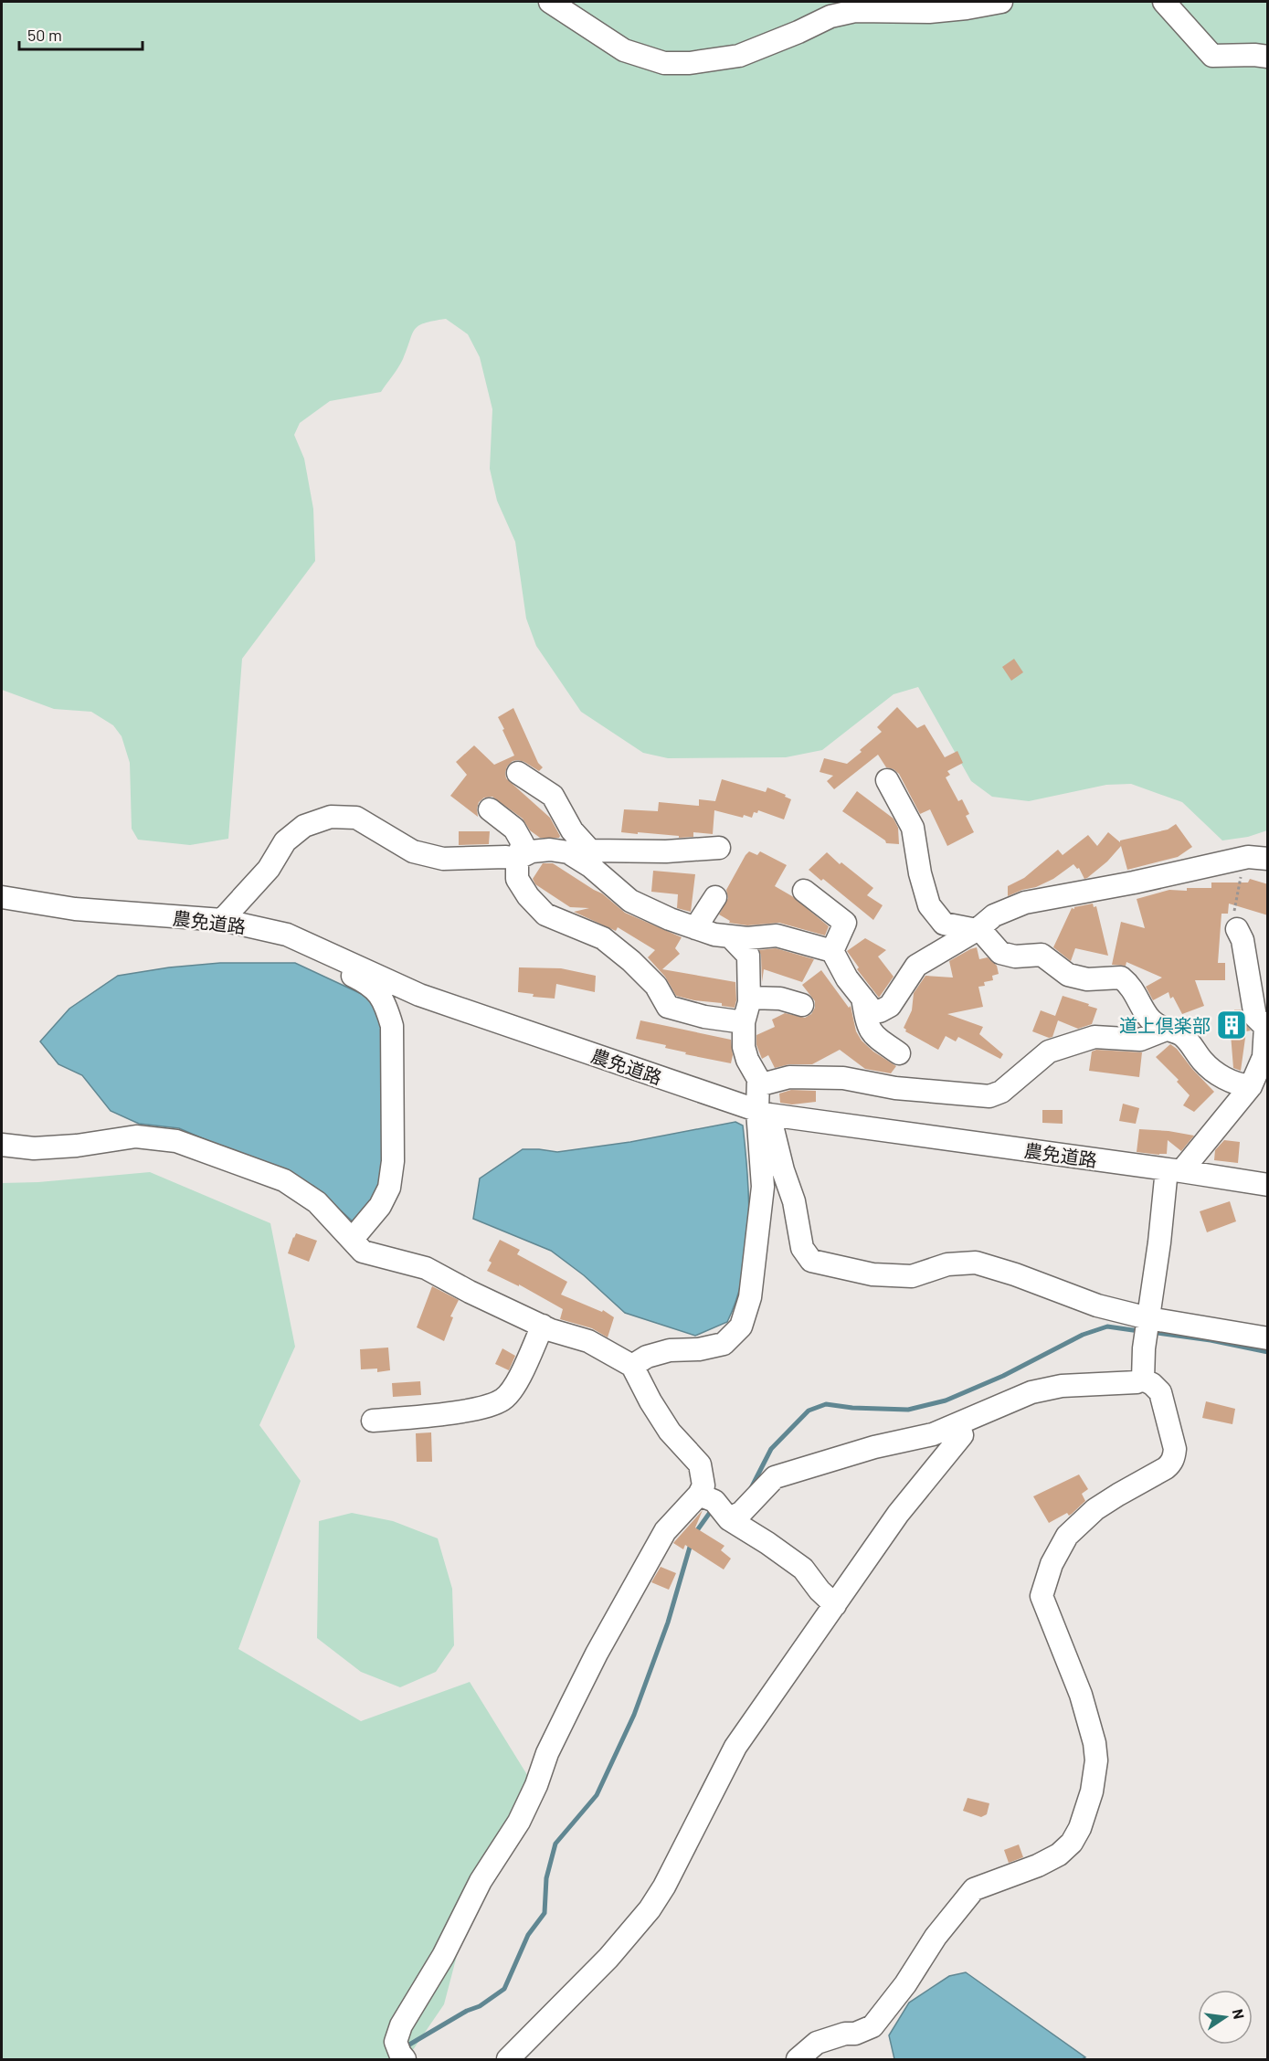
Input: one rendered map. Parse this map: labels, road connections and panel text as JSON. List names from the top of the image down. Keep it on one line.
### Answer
{"streets":{"street":["農免道路"]},"places":{"building":["道上倶楽部"]},"scale_bar":"50 m","north":"right"}
